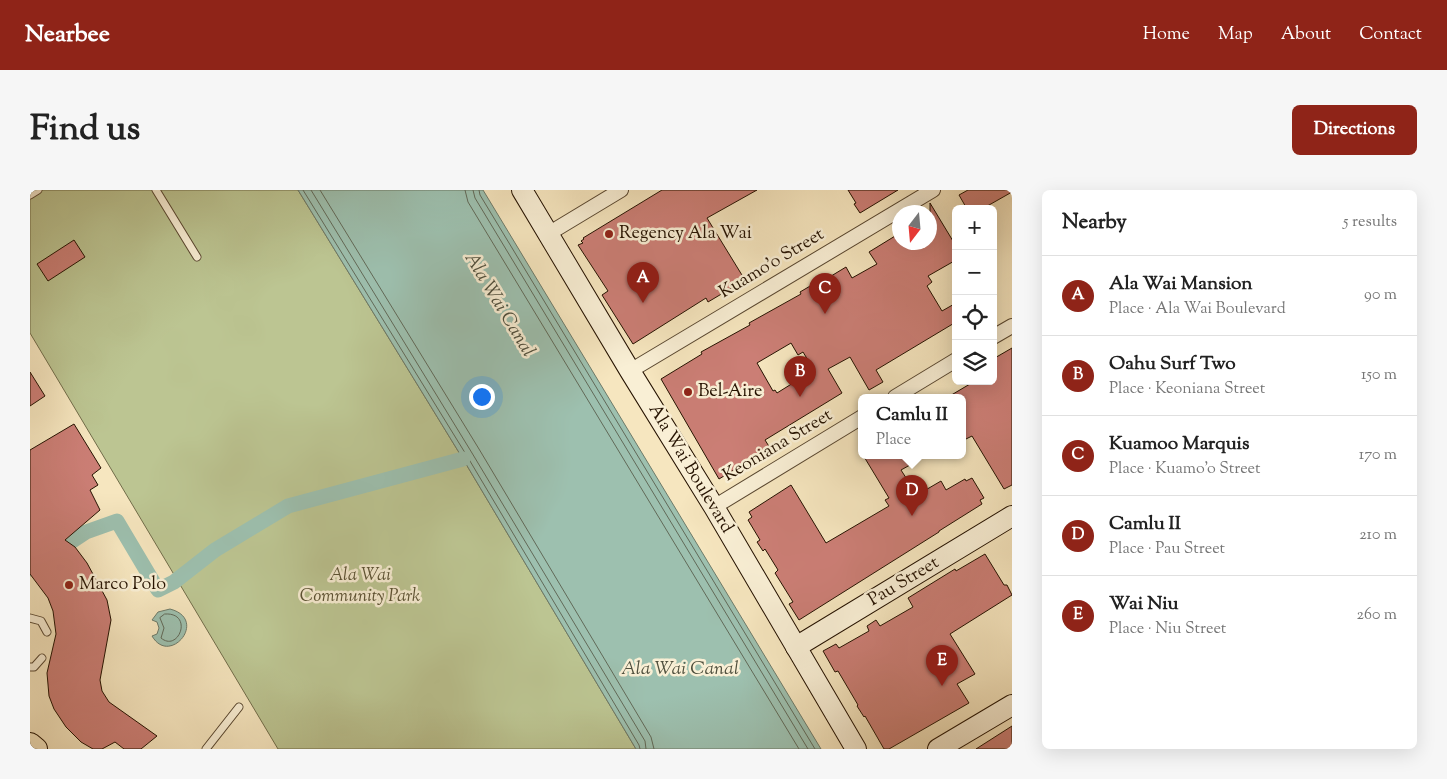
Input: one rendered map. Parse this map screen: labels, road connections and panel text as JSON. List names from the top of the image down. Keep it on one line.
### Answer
{"streets":{"main road":["Ala Wai Boulevard","Pau Street"],"street":["Kuamo'o Street","Keoniana Street"]},"crossings":[["Kuamo'o Street","Ala Wai Boulevard"],["Keoniana Street","Ala Wai Boulevard"],["Ala Wai Boulevard","Pau Street"]],"water":["Ala Wai Canal"],"parks":["Ala Wai Community Park"],"places":["Regency Ala Wai","Bel-Aire","Marco Polo"],"north":"bottom","page":{"header":"Nearbee","nav":["Home","Map","About","Contact"],"title":"Find us","buttons":"Directions","heading":["Nearby","5 results"],"map_buttons":["+","−"],"list":[{"mark":"A","name":"Ala Wai Mansion","note":"Place · Ala Wai Boulevard","value":"90 m"},{"mark":"B","name":"Oahu Surf Two","note":"Place · Keoniana Street","value":"150 m"},{"mark":"C","name":"Kuamoo Marquis","note":"Place · Kuamo'o Street","value":"170 m"},{"mark":"D","name":"Camlu II","note":"Place · Pau Street","value":"210 m"},{"mark":"E","name":"Wai Niu","note":"Place · Niu Street","value":"260 m"}],"pins":["A","C","B","D","E"],"popup":["Camlu II","Place"]}}
